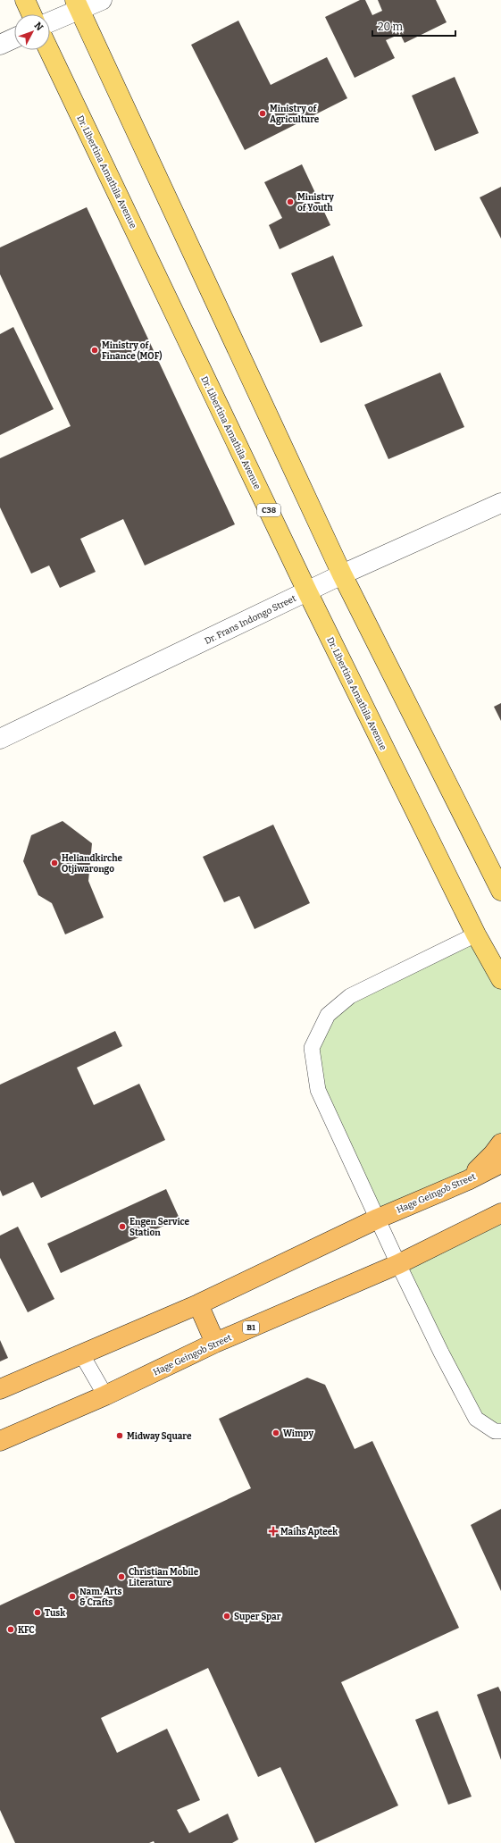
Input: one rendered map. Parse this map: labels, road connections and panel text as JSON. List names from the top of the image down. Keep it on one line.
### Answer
{"streets":{"highway":["Hage Geingob Street","B1"],"main road":["Dr. Libertina Amathila Avenue","C38"],"street":["Dr. Frans Indongo Street"]},"crossings":[["Dr. Libertina Amathila Avenue","Dr. Frans Indongo Street"]],"places":{"other":["Ministry of Agriculture","Ministry of Youth","Ministry of Finance (MOF)","Heliandkirche Otjiwarongo","Engen Service Station","Wimpy","Midway Square","Christian Mobile Literature","Nam. Arts & Crafts","Tusk","Super Spar","KFC"],"health":["Maihs Apteek"]},"scale_bar":"20 m","north":"top right"}
